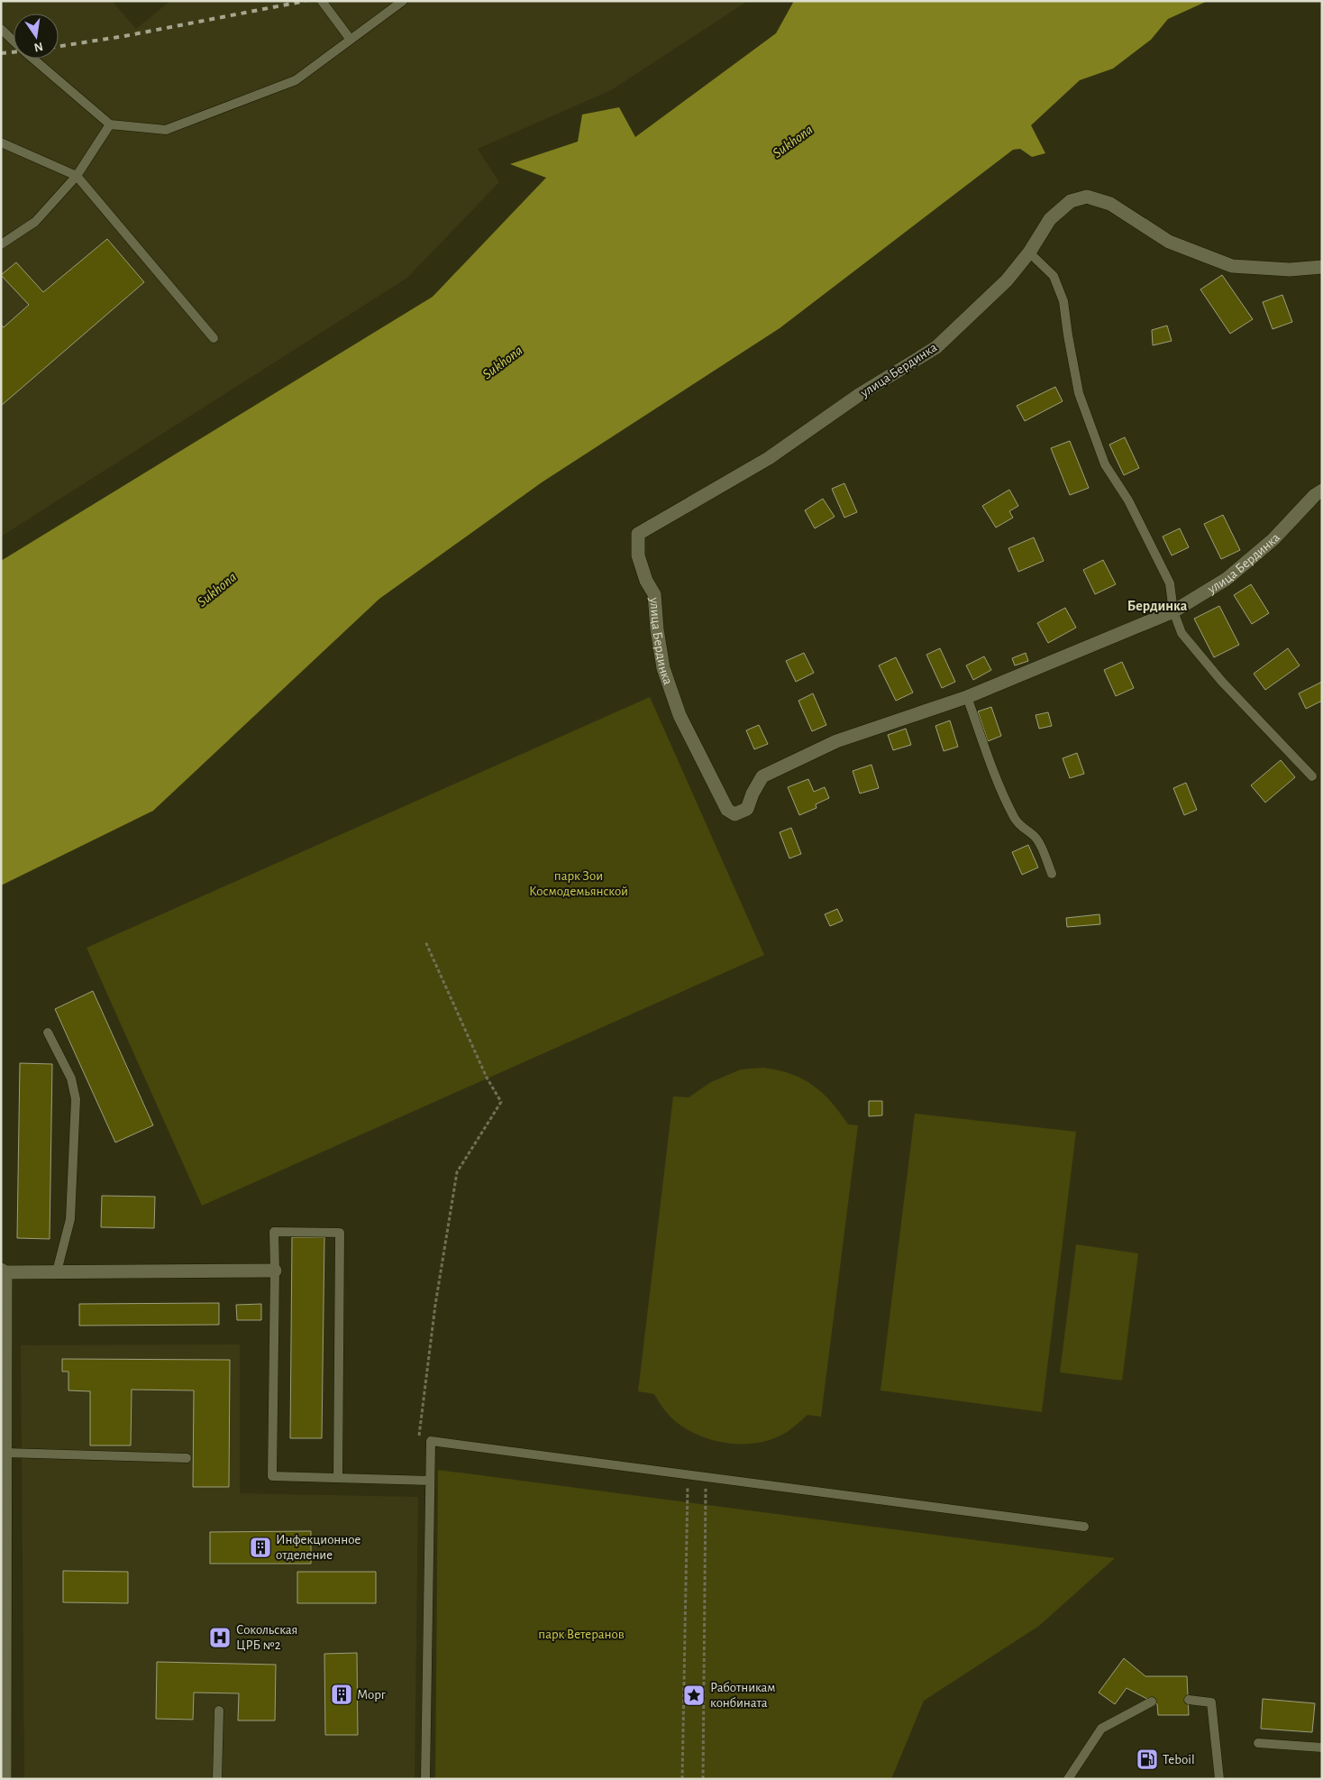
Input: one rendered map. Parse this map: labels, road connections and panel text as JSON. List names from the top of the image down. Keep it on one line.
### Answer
{"streets":{"street":["улица Бердинка"]},"districts":["Бердинка"],"water":["Sukhona"],"parks":["парк Зои Космодемьянской","парк Ветеранов"],"places":{"building":["Инфекционное отделение","Морг"],"hospital":["Сокольская ЦРБ №2"],"place":["Работникам конбината"],"fuel station":["Teboil"]},"north":"bottom"}
